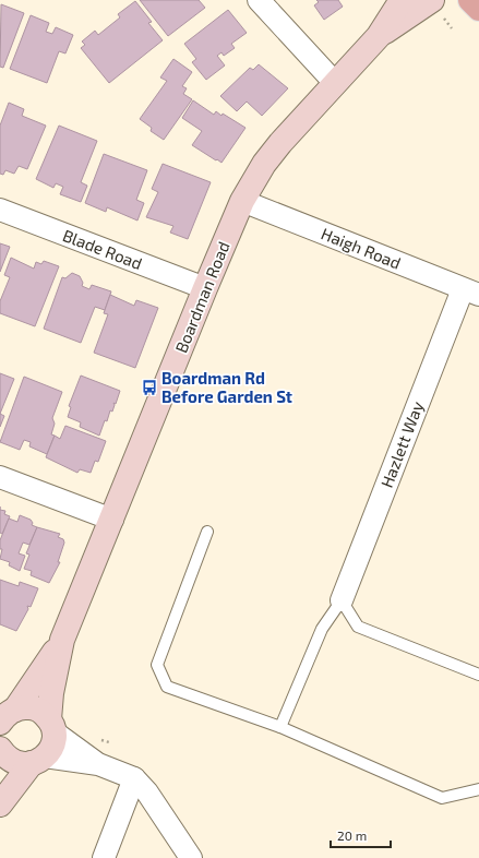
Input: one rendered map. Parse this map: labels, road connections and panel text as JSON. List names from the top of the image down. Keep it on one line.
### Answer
{"streets":{"street":["Haigh Road","Blade Road","Boardman Road","Hazlett Way"]},"crossings":[["Haigh Road","Boardman Road"],["Haigh Road","Hazlett Way"],["Blade Road","Boardman Road"]],"places":{"bus stop":["Boardman Rd Before Garden St"]},"scale_bar":"20 m"}
